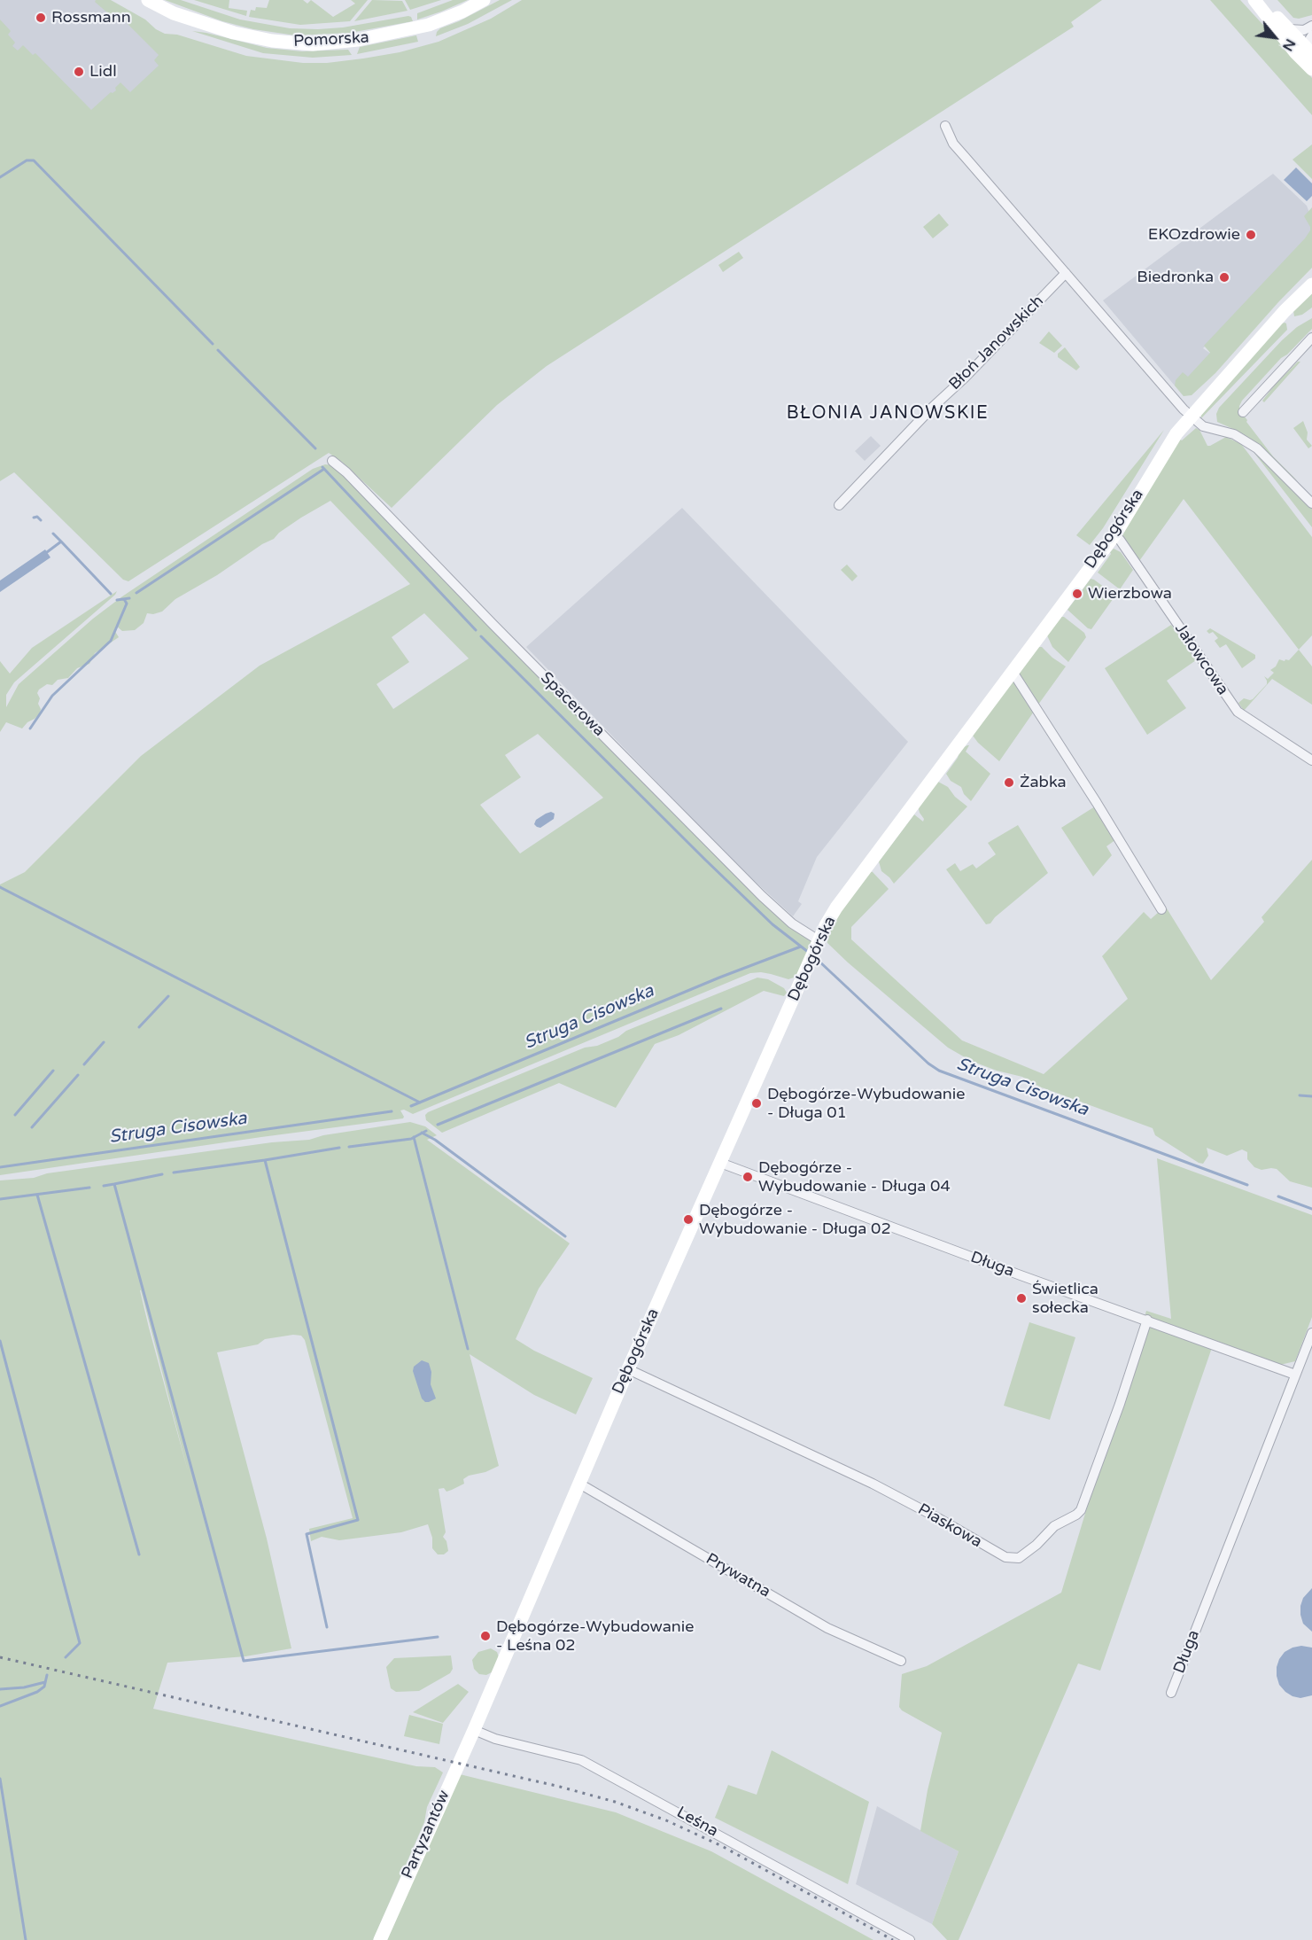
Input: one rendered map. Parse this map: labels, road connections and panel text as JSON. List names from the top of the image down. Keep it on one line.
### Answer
{"streets":{"street":["Pomorska","Błoń Janowskich","Dębogórska","Jałowcowa","Spacerowa","Długa","Piaskowa","Prywatna","Leśna","Partyzantów"]},"crossings":[["Dębogórska","Jałowcowa"],["Dębogórska","Spacerowa"],["Dębogórska","Długa"],["Dębogórska","Piaskowa"],["Dębogórska","Prywatna"],["Dębogórska","Leśna"],["Dębogórska","Partyzantów"],["Długa","Piaskowa"],["Leśna","Partyzantów"]],"districts":["BŁONIA JANOWSKIE"],"water":["Struga Cisowska"],"places":["Rossmann","Lidl","EKOzdrowie","Biedronka","Wierzbowa","Żabka","Dębogórze-Wybudowanie - Długa 01","Dębogórze - Wybudowanie - Długa 04","Dębogórze - Wybudowanie - Długa 02","Świetlica sołecka","Dębogórze-Wybudowanie - Leśna 02"],"north":"bottom right"}
